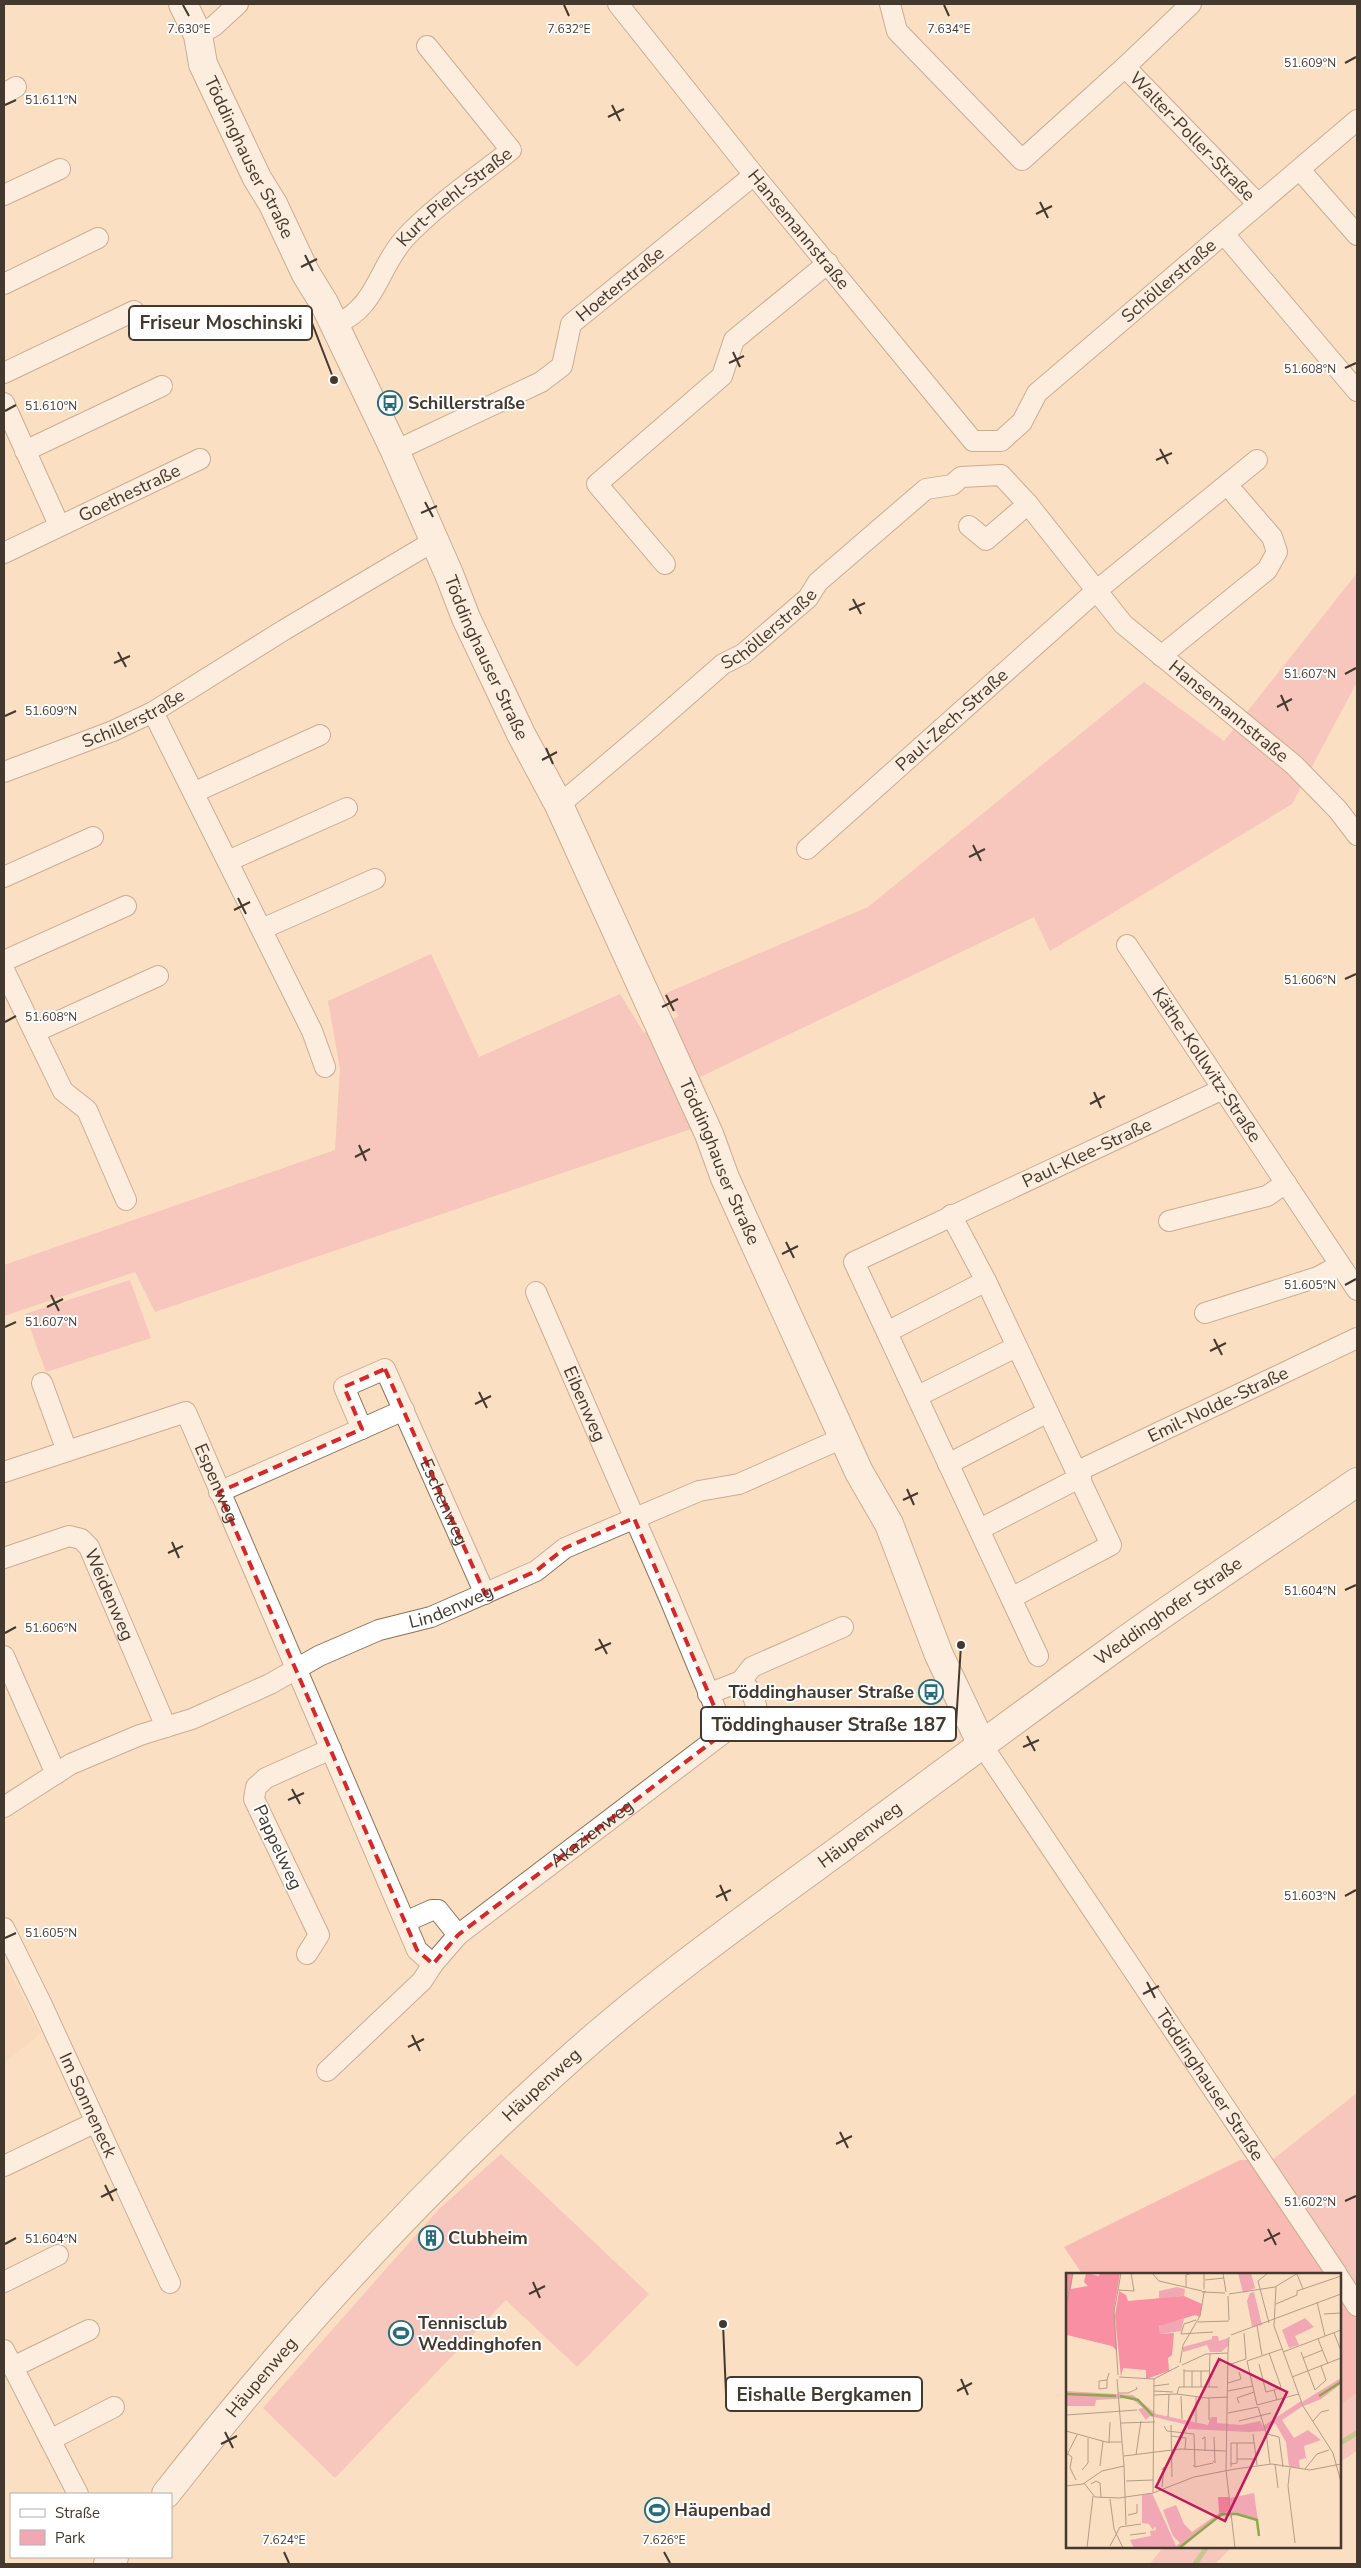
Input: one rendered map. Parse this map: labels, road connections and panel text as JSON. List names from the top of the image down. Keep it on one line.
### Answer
{"streets":{"street":["Walter-Poller-Straße","Töddinghauser Straße","Kurt-Piehl-Straße","Hansemannstraße","Schöllerstraße","Hoeterstraße","Goethestraße","Schillerstraße","Paul-Zech-Straße","Käthe-Kollwitz-Straße","Paul-Klee-Straße","Eibenweg","Emil-Nolde-Straße","Espenweg","Eschenweg","Weidenweg","Lindenweg","Weddinghofer Straße","Akazienweg","Häupenweg","Pappelweg","Im Sonneneck"]},"crossings":[["Walter-Poller-Straße","Schöllerstraße"],["Töddinghauser Straße","Kurt-Piehl-Straße"],["Töddinghauser Straße","Schöllerstraße"],["Töddinghauser Straße","Hoeterstraße"],["Töddinghauser Straße","Schillerstraße"],["Töddinghauser Straße","Lindenweg"],["Töddinghauser Straße","Weddinghofer Straße"],["Töddinghauser Straße","Häupenweg"],["Hansemannstraße","Schöllerstraße"],["Hansemannstraße","Hoeterstraße"],["Hansemannstraße","Paul-Zech-Straße"],["Käthe-Kollwitz-Straße","Paul-Klee-Straße"],["Eibenweg","Lindenweg"],["Espenweg","Lindenweg"],["Eschenweg","Lindenweg"],["Weidenweg","Lindenweg"],["Weddinghofer Straße","Häupenweg"]],"places":{"other":["Friseur Moschinski","Töddinghauser Straße 187","Eishalle Bergkamen"],"bus stop":["Schillerstraße","Töddinghauser Straße"],"building":["Clubheim"],"sports":["Tennisclub Weddinghofen","Häupenbad"]},"legend":["Straße","Park"],"coordinates":["7.630°E","7.632°E","7.634°E","51.609°N","51.611°N","51.608°N","51.610°N","51.607°N","51.606°N","51.605°N","51.604°N","51.603°N","51.602°N","7.624°E","7.626°E"]}
